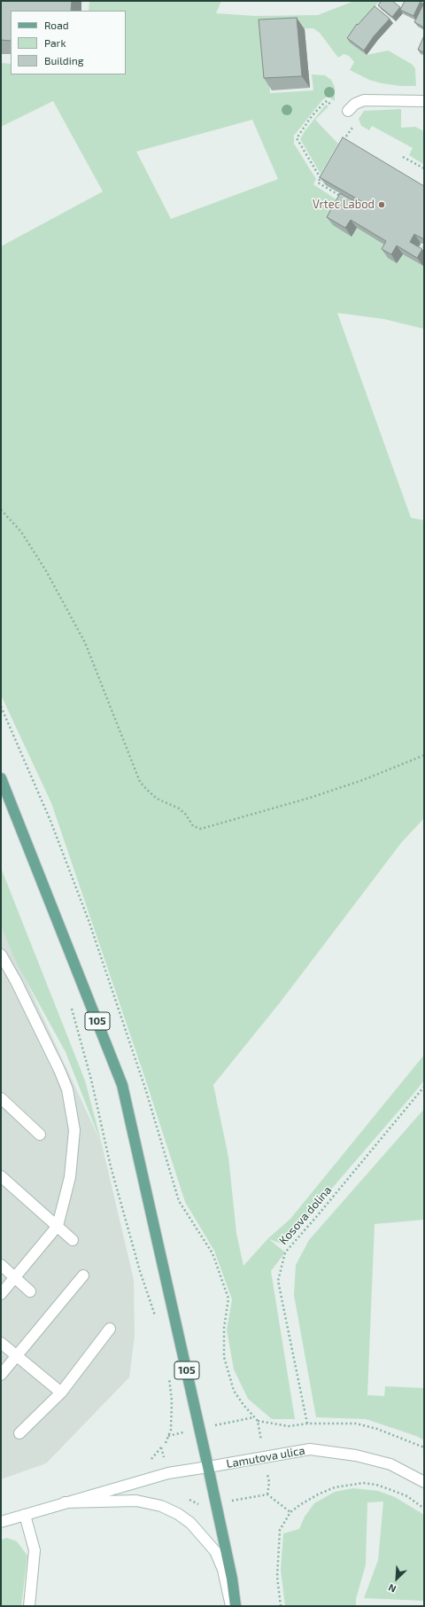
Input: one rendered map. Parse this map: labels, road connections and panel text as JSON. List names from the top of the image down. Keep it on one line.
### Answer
{"streets":{"main road":["105"],"street":["Lamutova ulica"],"path":["Kosova dolina"]},"crossings":[["105","Lamutova ulica"]],"places":["Vrtec Labod"],"legend":["Road","Park","Building"],"north":"bottom left"}
